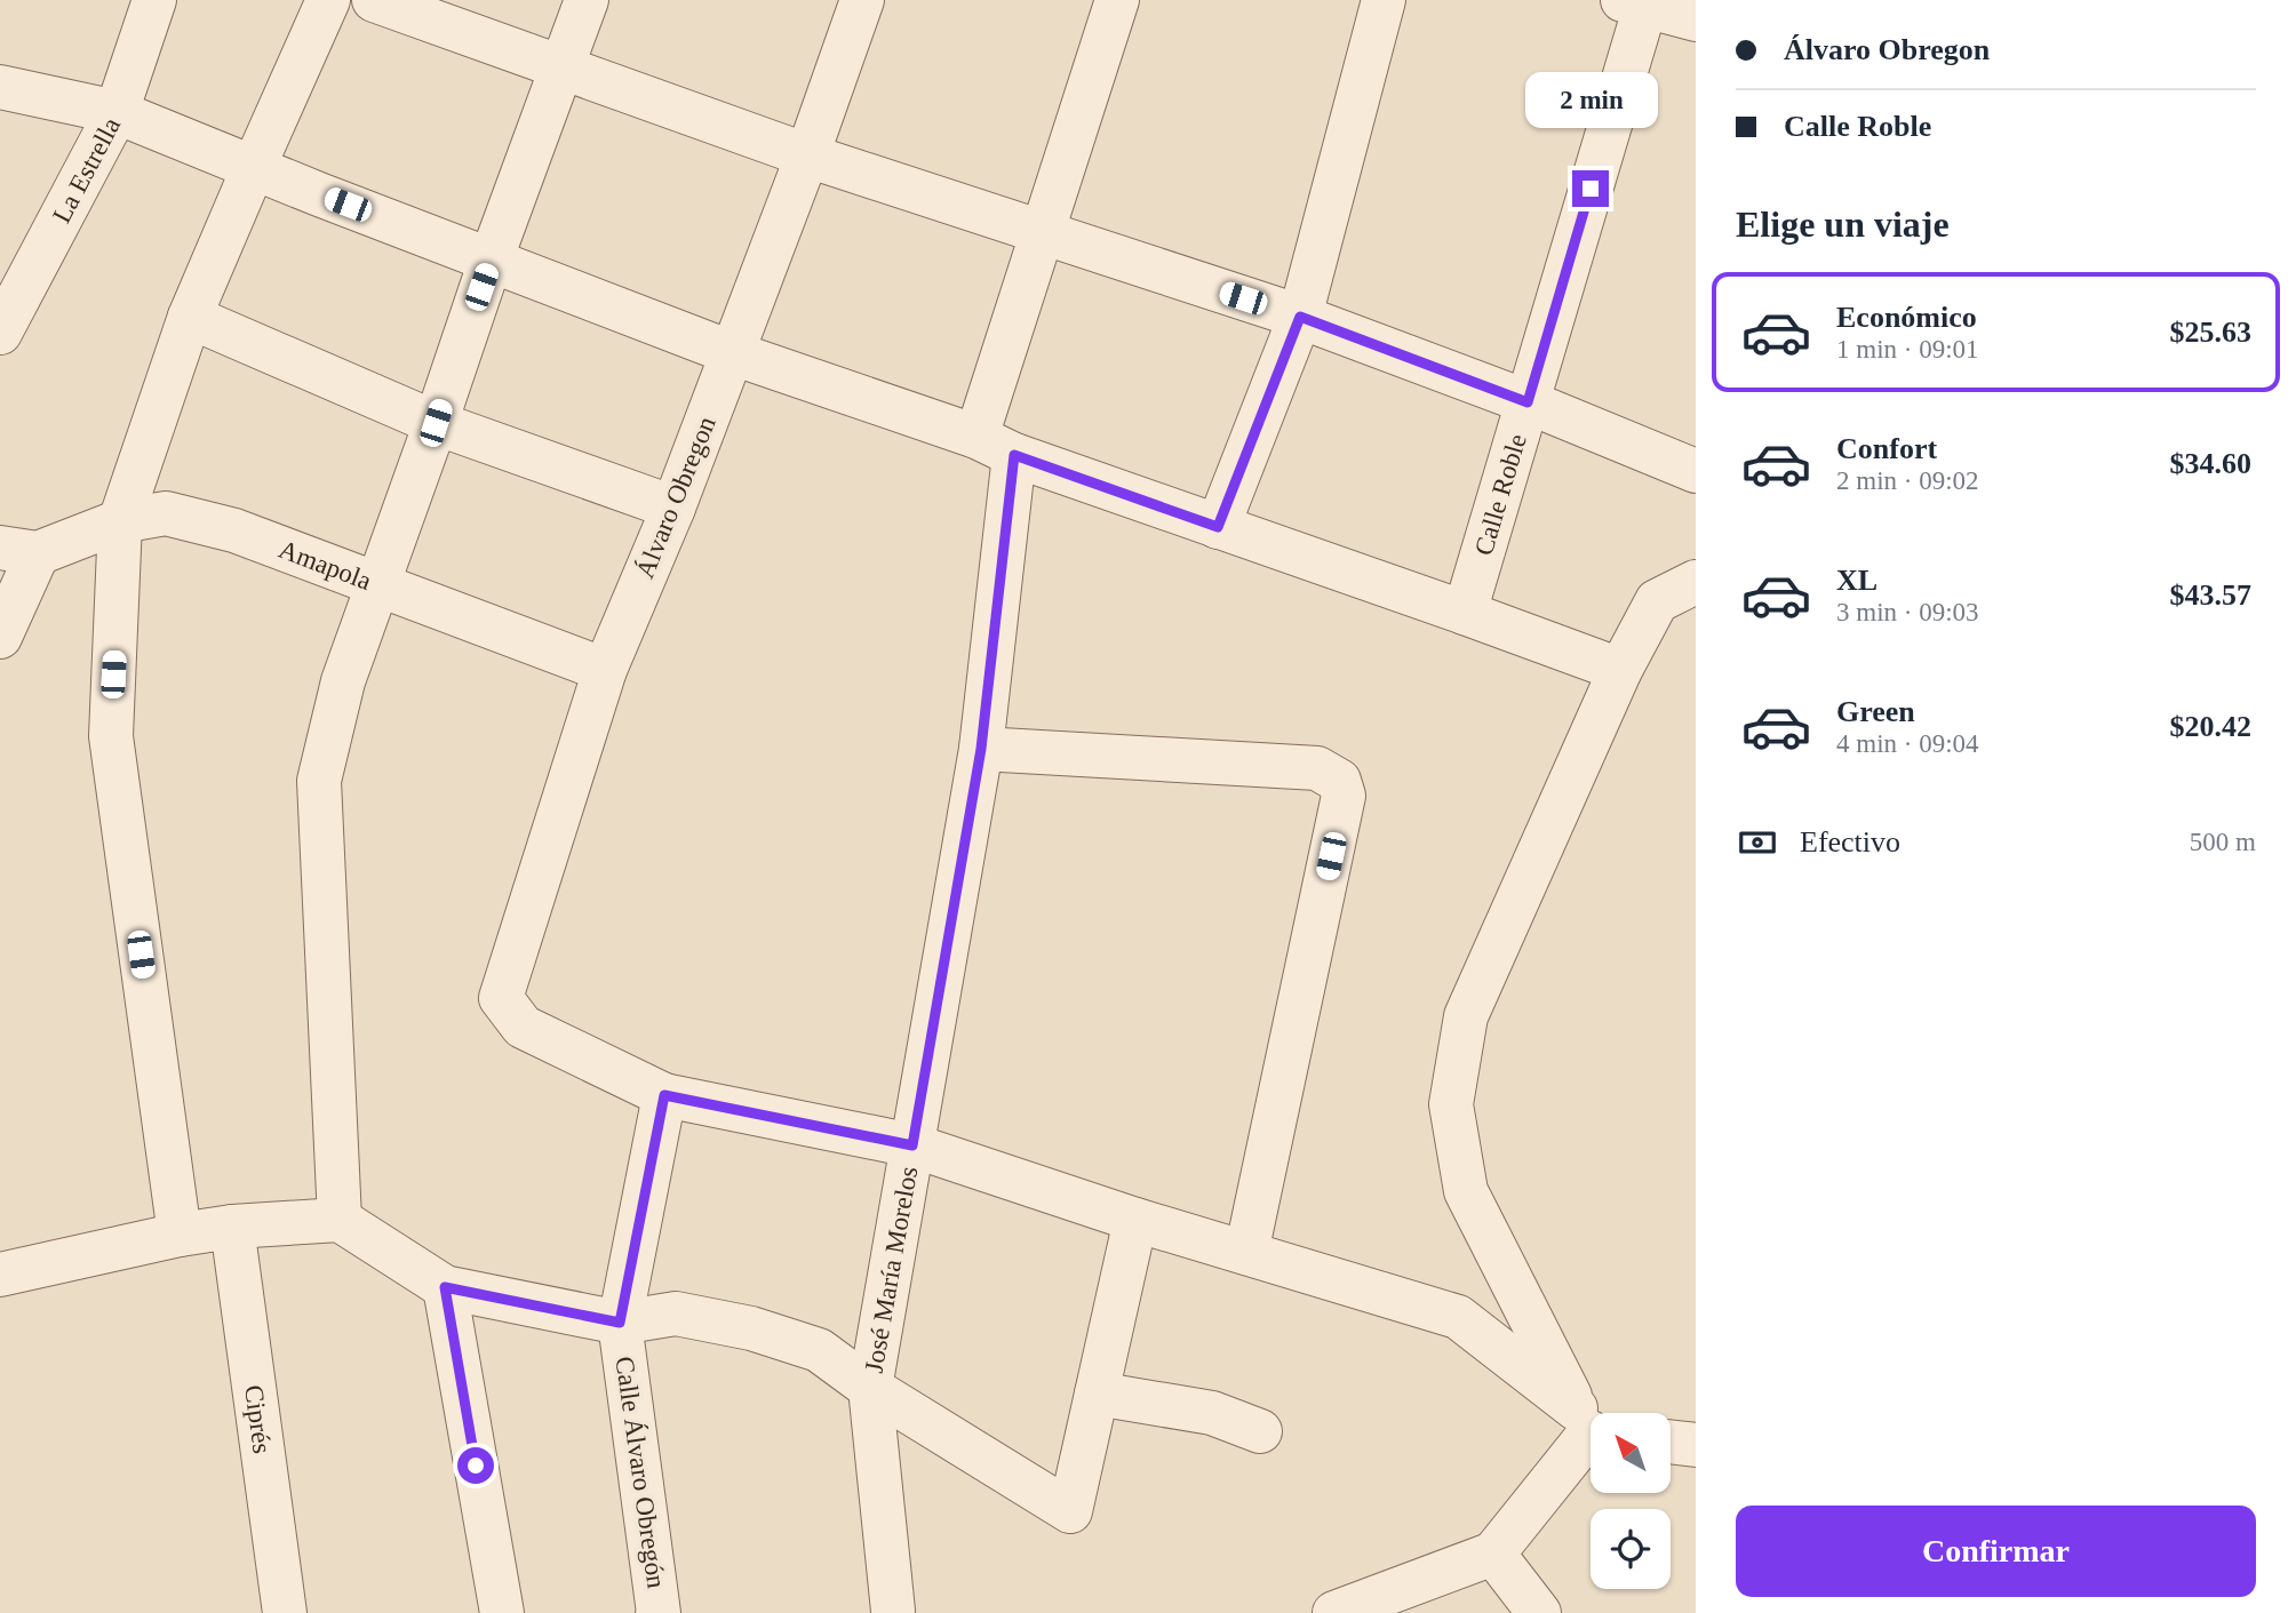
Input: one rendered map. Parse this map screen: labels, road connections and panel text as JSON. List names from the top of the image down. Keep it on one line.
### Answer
{"streets":{"street":["La Estrella","Calle Roble","Álvaro Obregon","Amapola","José María Morelos","Ciprés","Calle Álvaro Obregón"]},"crossings":[["Álvaro Obregon","Amapola"],["Álvaro Obregon","Calle Álvaro Obregón"]],"north":"top left","page":{"banner":["Álvaro Obregon","Calle Roble"],"bubble":"2 min","heading":"Elige un viaje","list":[{"name":"Económico","note":"1 min · 09:01","value":"$25.63"},{"name":"Confort","note":"2 min · 09:02","value":"$34.60"},{"name":"XL","note":"3 min · 09:03","value":"$43.57"},{"name":"Green","note":"4 min · 09:04","value":"$20.42"}],"pay":["Efectivo","500 m"],"buttons":"Confirmar"}}
